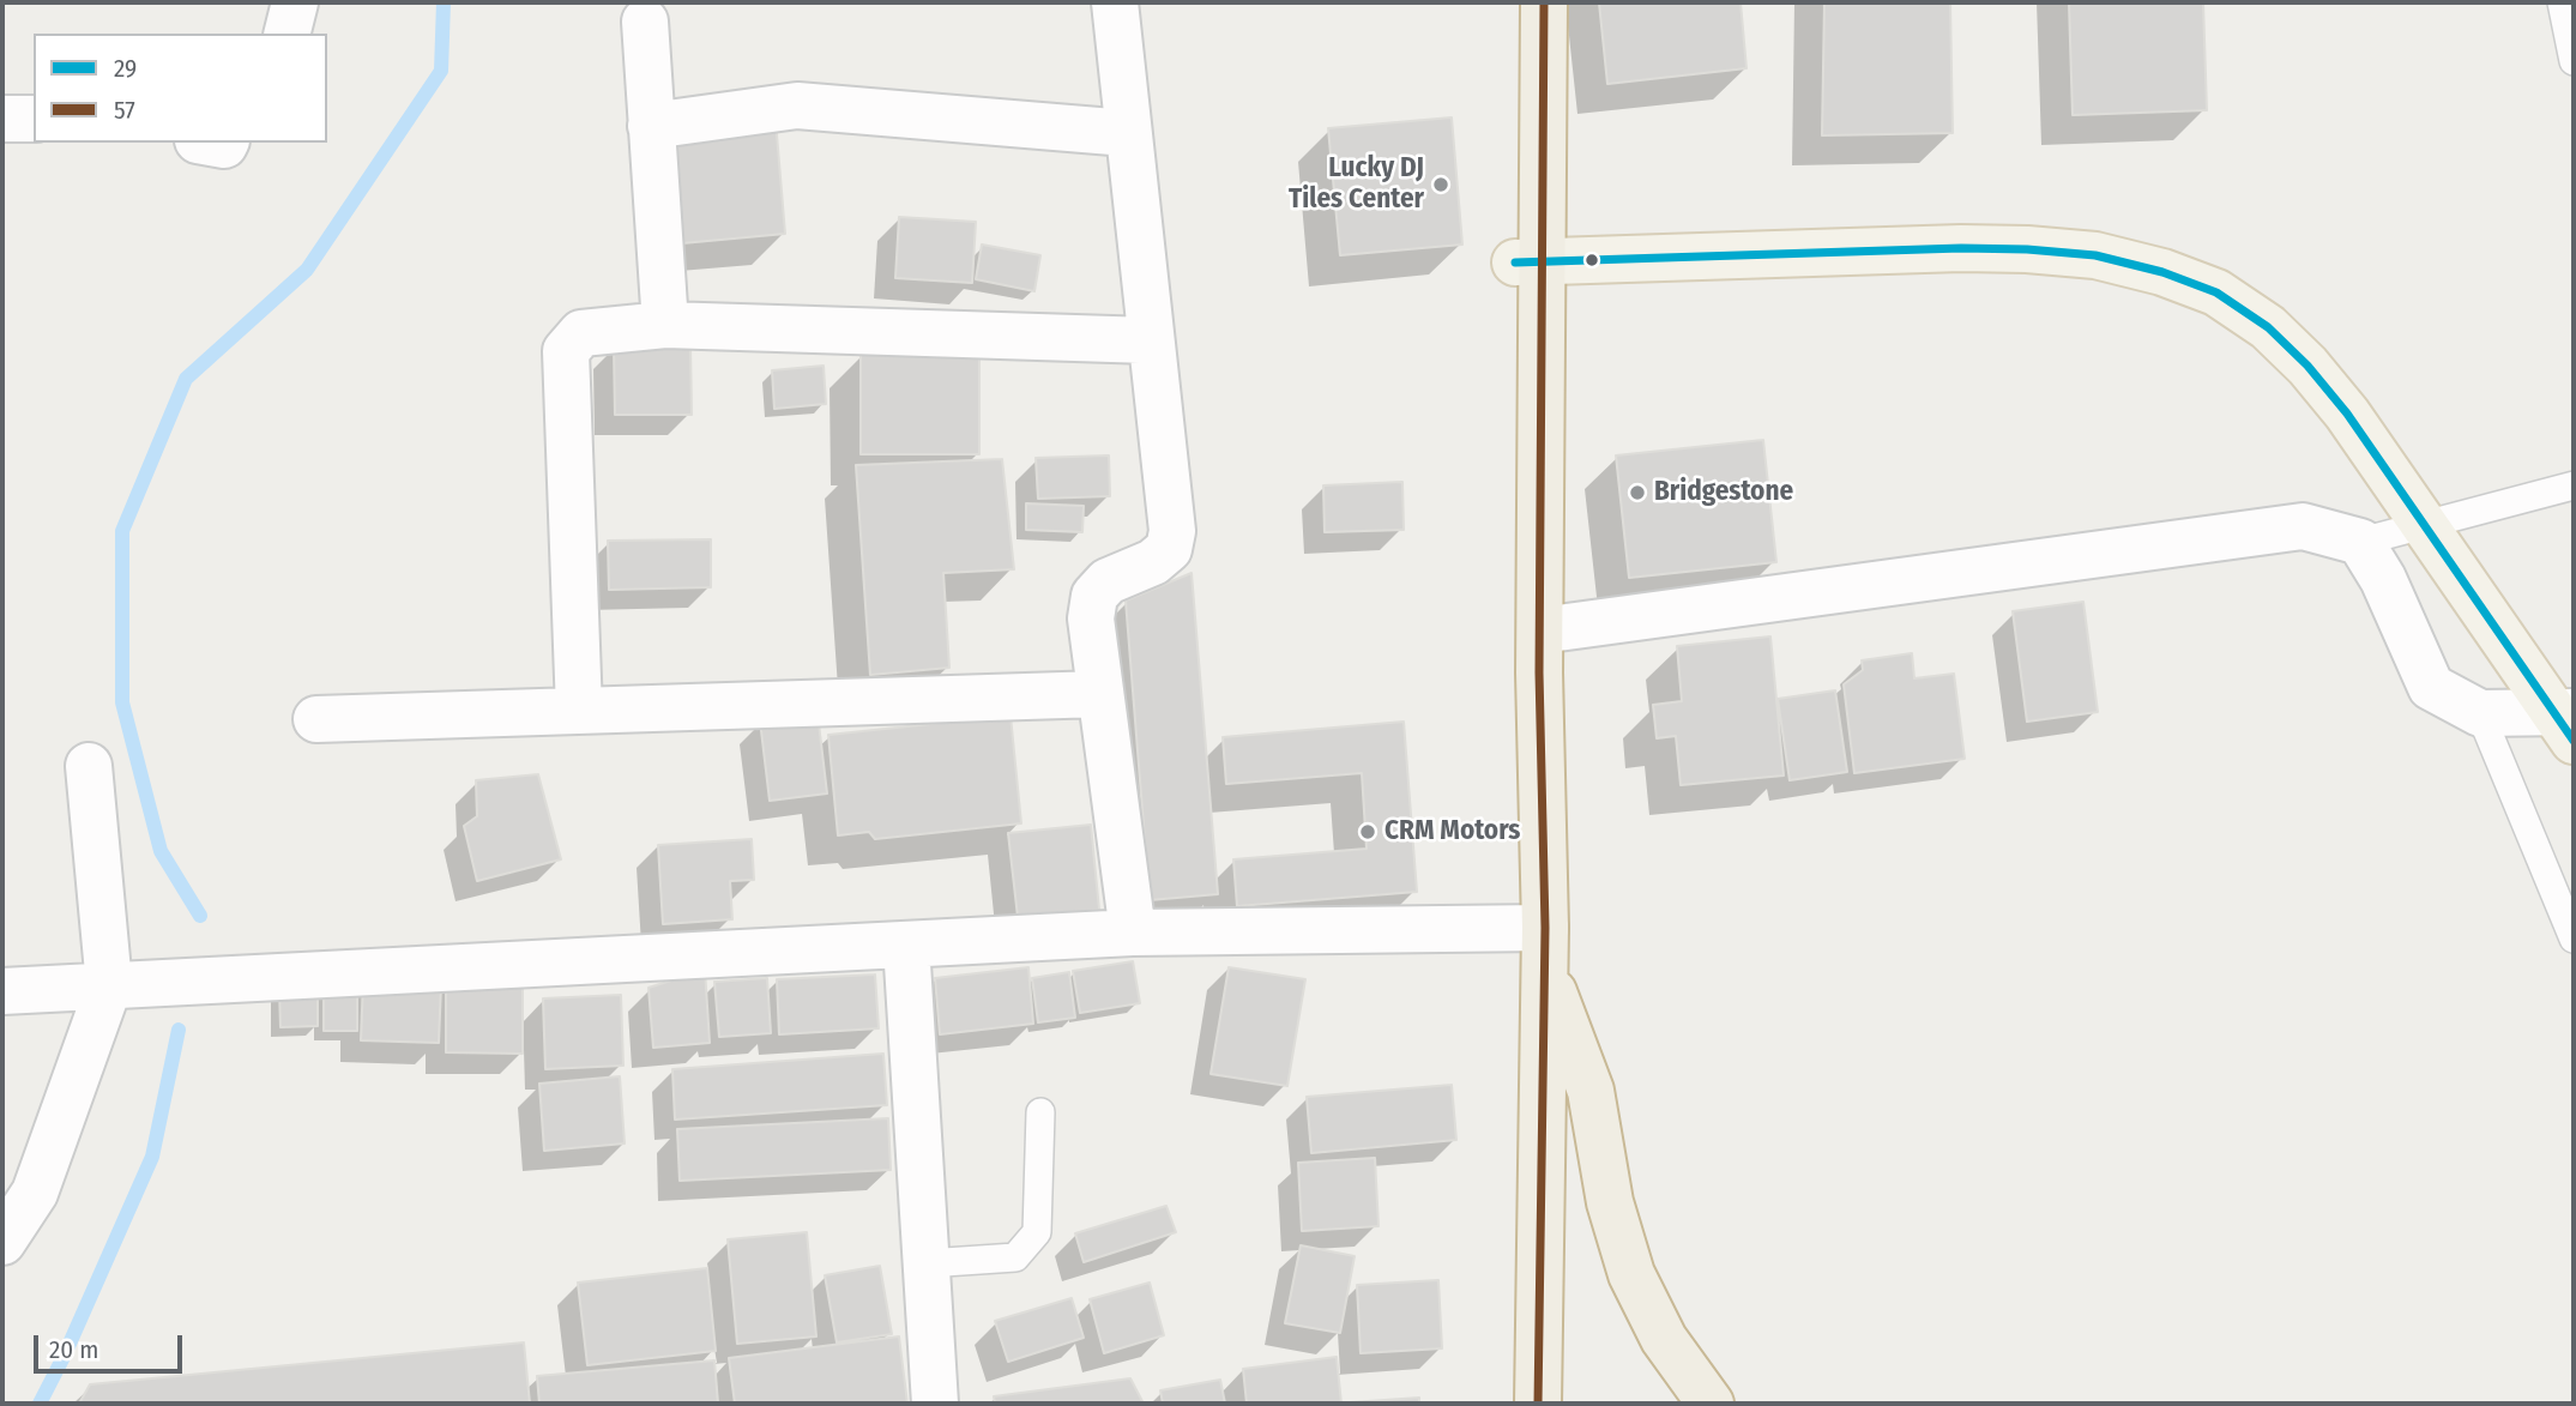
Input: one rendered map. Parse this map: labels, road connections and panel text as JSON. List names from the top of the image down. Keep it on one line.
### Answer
{"places":["Lucky DJ Tiles Center","Bridgestone","CRM Motors"],"lines":["transit line 57","transit line 29"],"legend":["29","57"],"scale_bar":"20 m"}
